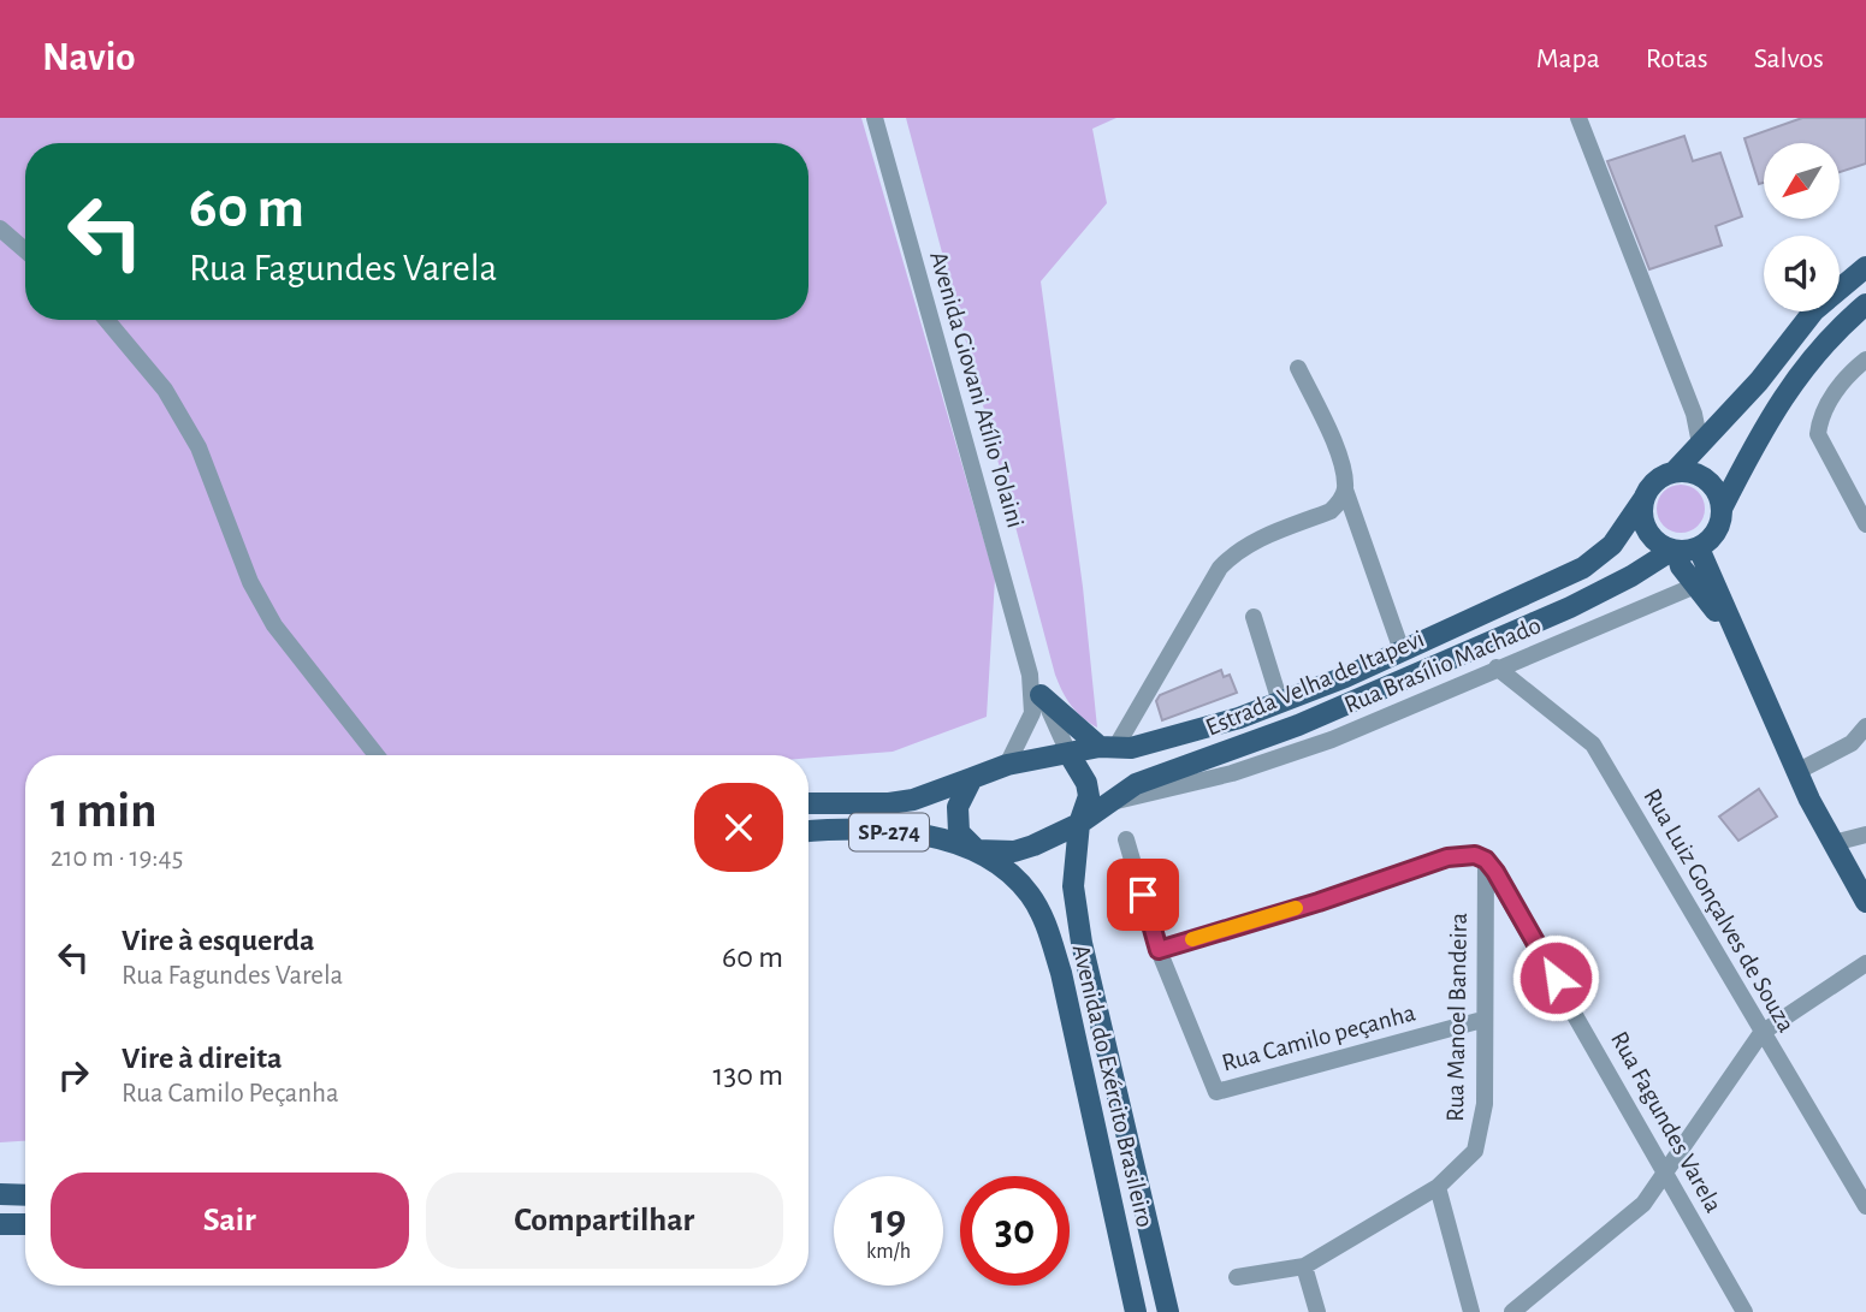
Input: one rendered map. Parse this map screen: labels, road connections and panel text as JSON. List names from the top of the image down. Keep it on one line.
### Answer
{"streets":{"main road":["Estrada Velha de Itapevi","SP-274","Avenida do Exército Brasileiro"],"street":["Avenida Giovani Atílio Tolaini","Rua Brasílio Machado","Rua Luiz Gonçalves de Souza","Rua Manoel Bandeira","Rua Camilo peçanha","Rua Fagundes Varela"]},"crossings":[["Rua Brasílio Machado","Estrada Velha de Itapevi"],["Rua Brasílio Machado","Rua Luiz Gonçalves de Souza"],["Estrada Velha de Itapevi","Avenida do Exército Brasileiro"],["Rua Manoel Bandeira","Rua Camilo peçanha"],["Rua Manoel Bandeira","Rua Fagundes Varela"]],"north":"bottom left","page":{"header":"Navio","nav":["Mapa","Rotas","Salvos"],"turn":["60 m","Rua Fagundes Varela"],"heading":["1 min","210 m · 19:45"],"list":[{"name":"Vire à esquerda","note":"Rua Fagundes Varela","value":"60 m"},{"name":"Vire à direita","note":"Rua Camilo Peçanha","value":"130 m"}],"buttons":["Sair","Compartilhar"],"speed":"19 km/h","limit":"30"}}
